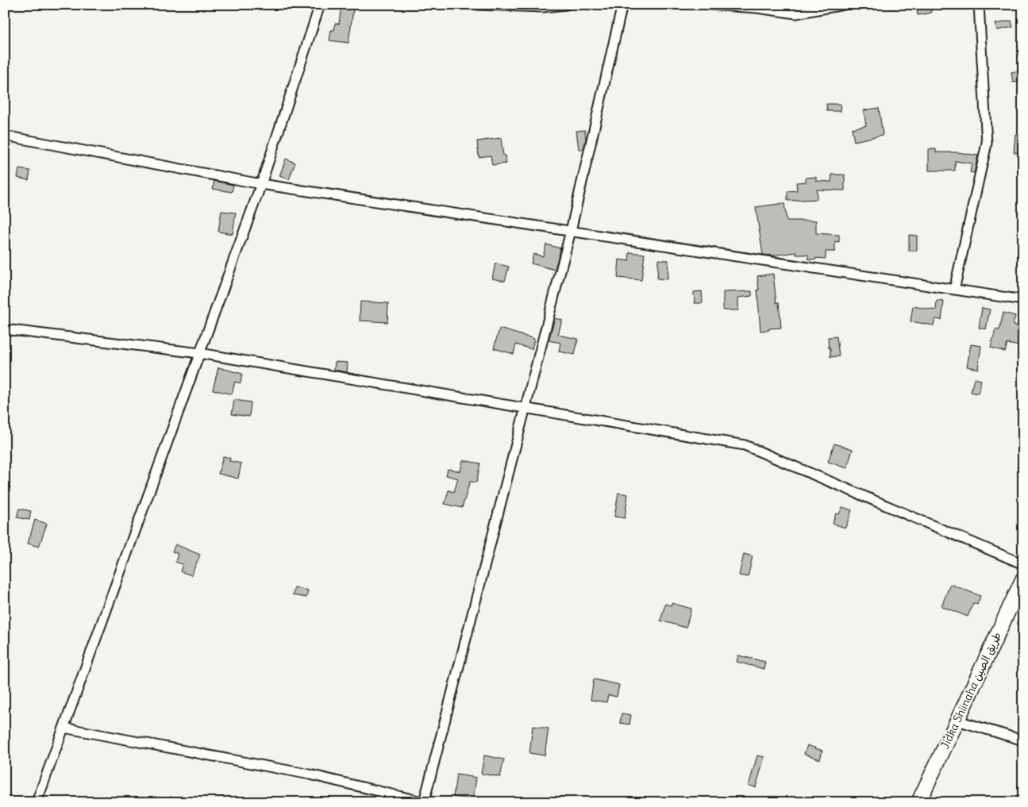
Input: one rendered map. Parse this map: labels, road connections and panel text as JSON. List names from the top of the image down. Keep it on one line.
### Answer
{"streets":{"main road":["Jidka Shiinaha طريق الصين"]}}
